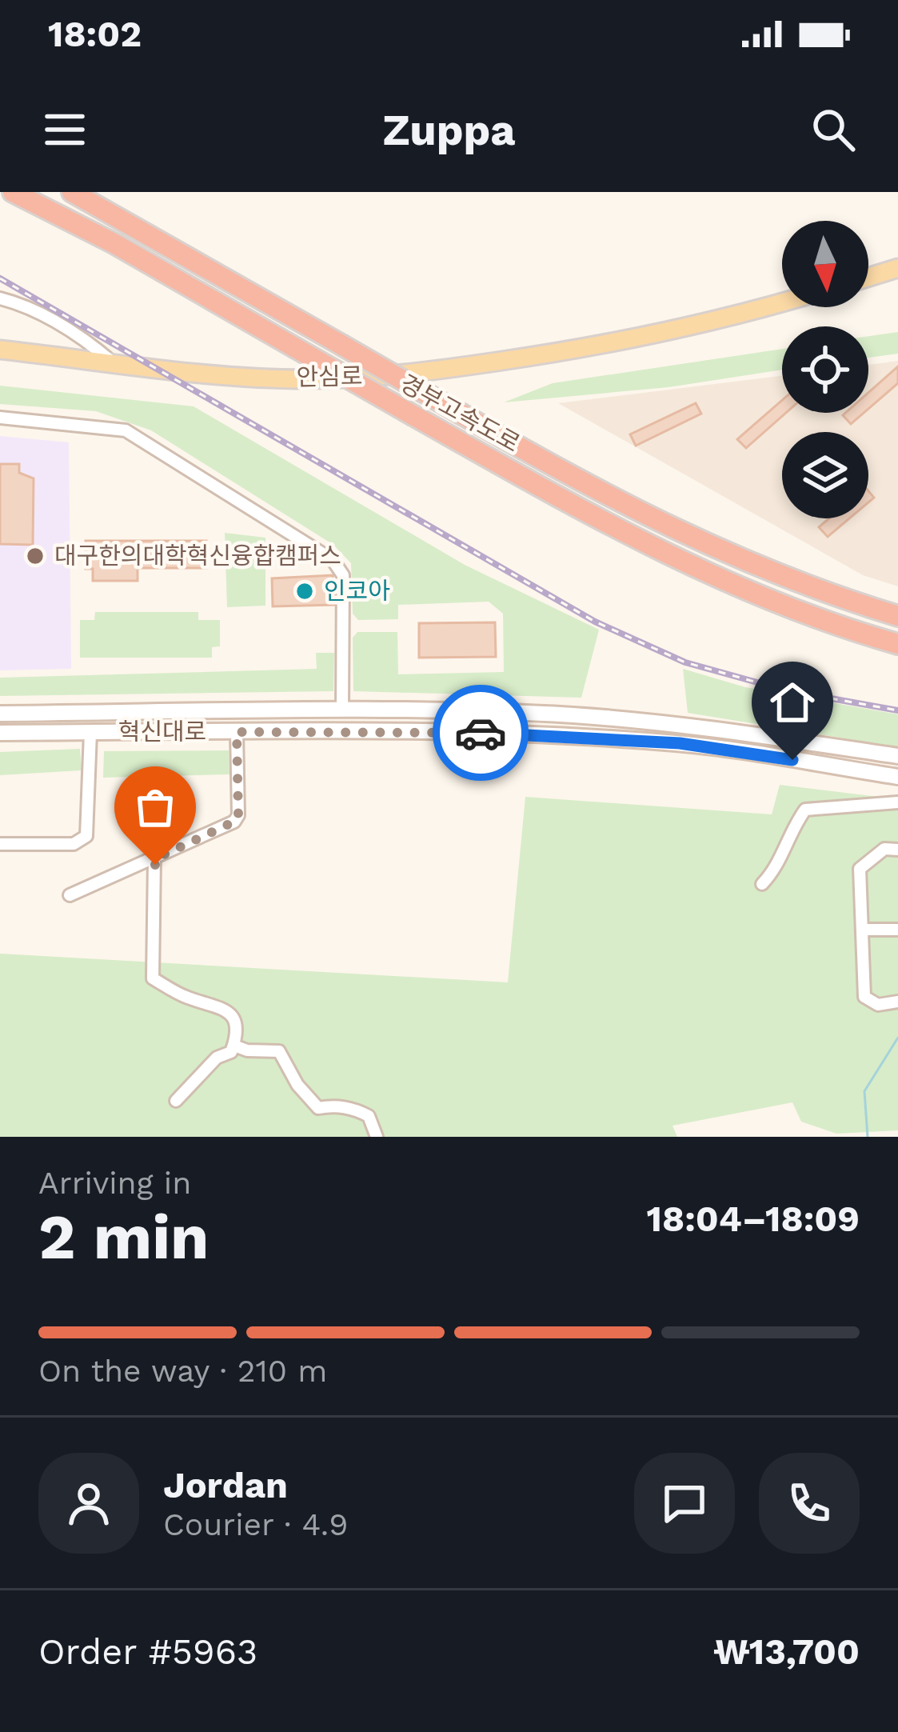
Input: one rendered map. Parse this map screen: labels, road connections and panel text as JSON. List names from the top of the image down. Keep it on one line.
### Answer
{"streets":{"highway":["경부고속도로"],"main road":["안심로","혁신대로"]},"places":["대구한의대학혁신융합캠퍼스","인코아"],"north":"bottom","page":{"status":"18:02","header":"Zuppa","heading":["2 min","Arriving in","18:04–18:09"],"panel":["Jordan","Courier · 4.9","Order #5963","₩13,700"],"bar":"On the way · 210 m"}}
